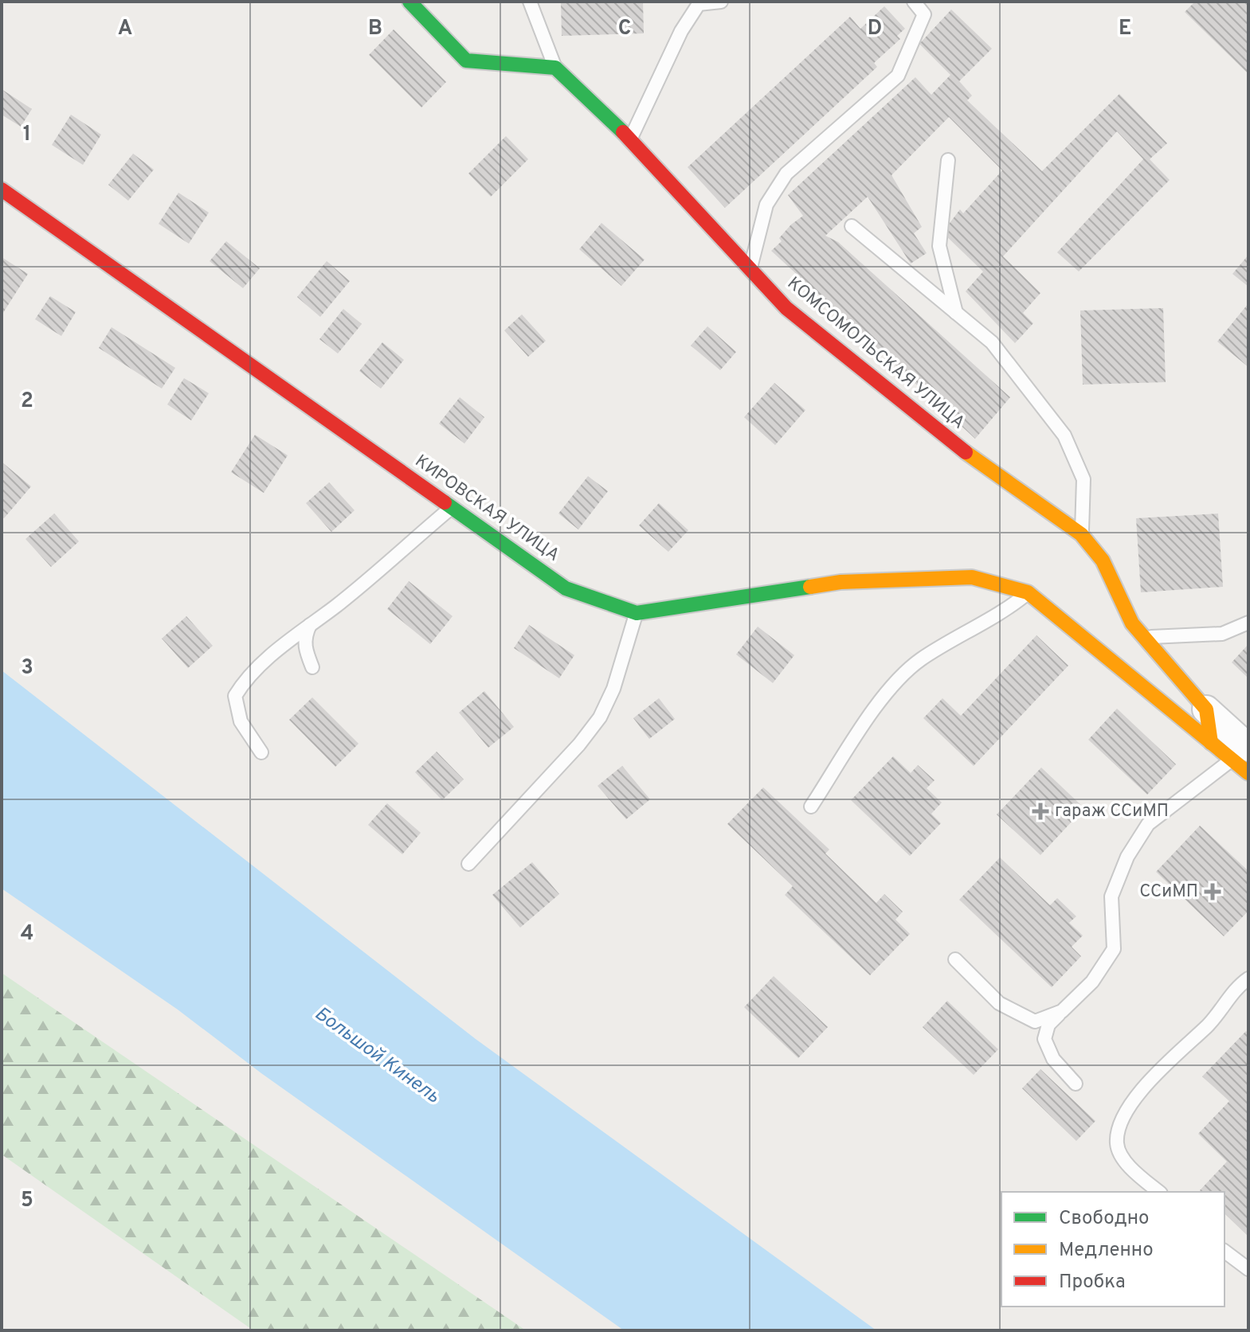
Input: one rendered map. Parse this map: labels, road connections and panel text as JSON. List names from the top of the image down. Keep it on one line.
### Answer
{"streets":{"main road":["КОМСОМОЛЬСКАЯ УЛИЦА","КИРОВСКАЯ УЛИЦА"]},"water":["Большой Кинель"],"places":{"health":["гараж ССиМП","ССиМП"]},"legend":["Свободно","Медленно","Пробка"],"grid":{"columns":["A","B","C","D","E"],"rows":["1","2","3","4","5"]}}
